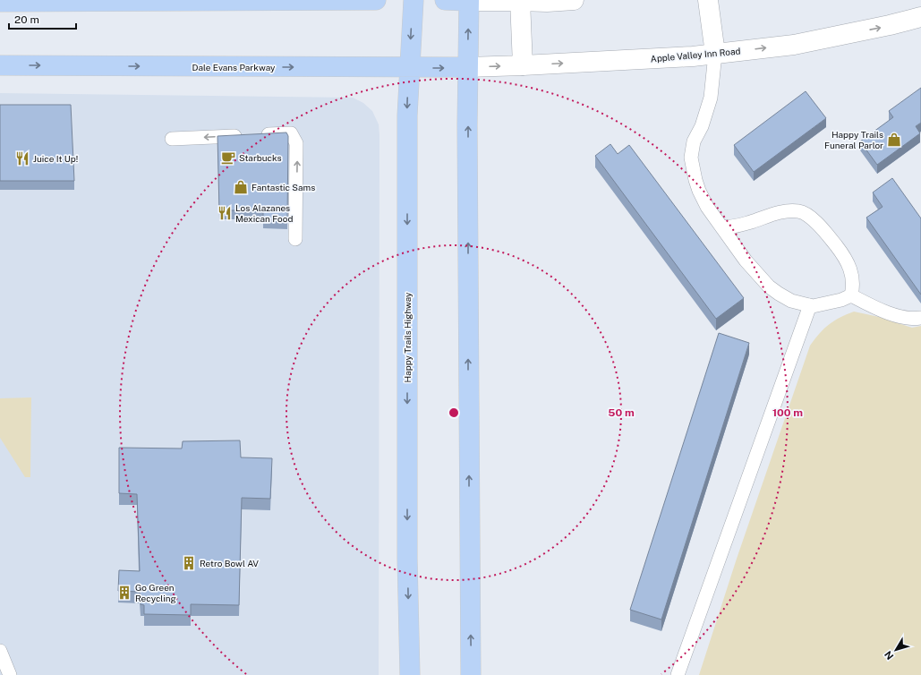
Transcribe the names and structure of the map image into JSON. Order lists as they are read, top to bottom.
{
  "streets": {
    "main road": ["Dale Evans Parkway", "Happy Trails Highway"],
    "street": ["Apple Valley Inn Road"]
  },
  "crossings": [
    ["Apple Valley Inn Road", "Dale Evans Parkway"],
    ["Dale Evans Parkway", "Happy Trails Highway"]
  ],
  "one_way": ["Apple Valley Inn Road"],
  "places": {
    "shop": ["Happy Trails Funeral Parlor", "Fantastic Sams"],
    "cafe": ["Starbucks"],
    "restaurant": ["Juice It Up!", "Los Alazanes Mexican Food"],
    "building": ["Retro Bowl AV", "Go Green Recycling"]
  },
  "scale_bar": "20 m",
  "north": "bottom left",
  "rings": ["50 m", "100 m"]
}
